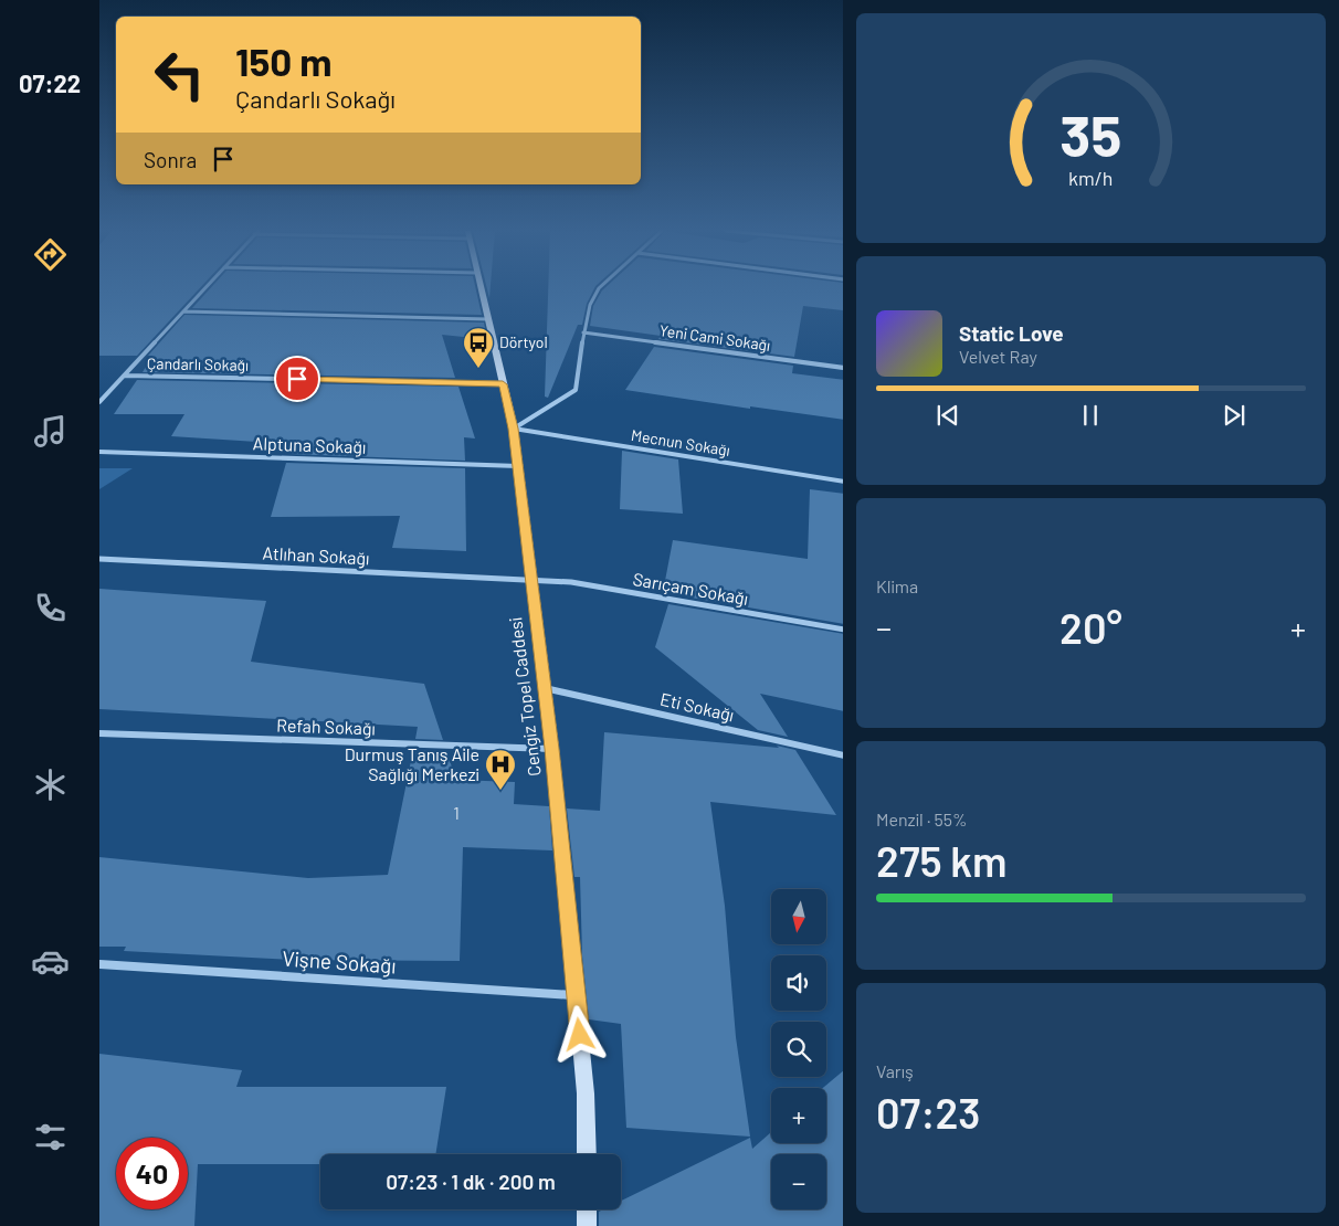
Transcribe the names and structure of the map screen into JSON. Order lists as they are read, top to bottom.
{
  "streets": {
    "street": [
      "Yeni Cami Sokağı",
      "Çandarlı Sokağı",
      "Mecnun Sokağı",
      "Alptuna Sokağı",
      "Atlıhan Sokağı",
      "Sarıçam Sokağı",
      "Cengiz Topel Caddesi",
      "Eti Sokağı",
      "Refah Sokağı",
      "Vişne Sokağı"
    ]
  },
  "crossings": [
    ["Çandarlı Sokağı", "Cengiz Topel Caddesi"],
    ["Mecnun Sokağı", "Cengiz Topel Caddesi"],
    ["Alptuna Sokağı", "Cengiz Topel Caddesi"],
    ["Atlıhan Sokağı", "Sarıçam Sokağı"],
    ["Atlıhan Sokağı", "Cengiz Topel Caddesi"],
    ["Sarıçam Sokağı", "Cengiz Topel Caddesi"],
    ["Cengiz Topel Caddesi", "Eti Sokağı"],
    ["Cengiz Topel Caddesi", "Refah Sokağı"],
    ["Cengiz Topel Caddesi", "Vişne Sokağı"]
  ],
  "places": {
    "bus stop": ["Dörtyol"],
    "hospital": ["Durmuş Tanış Aile Sağlığı Merkezi"]
  },
  "house_numbers": ["1"],
  "north": "bottom",
  "page": {
    "tabs": "07:22",
    "turn": ["150 m", "Çandarlı Sokağı"],
    "then": "Sonra",
    "song": ["Static Love", "Velvet Ray"],
    "tile": [
      "Klima",
      ["Menzil · 55%", "275 km"],
      ["Varış", "07:23"]
    ],
    "heat": ["−", "20°", "+"],
    "map_buttons": ["+", "−"],
    "limit": "40",
    "trip": "07:23 · 1 dk · 200 m",
    "gauge": ["35", "km/h"]
  }
}
